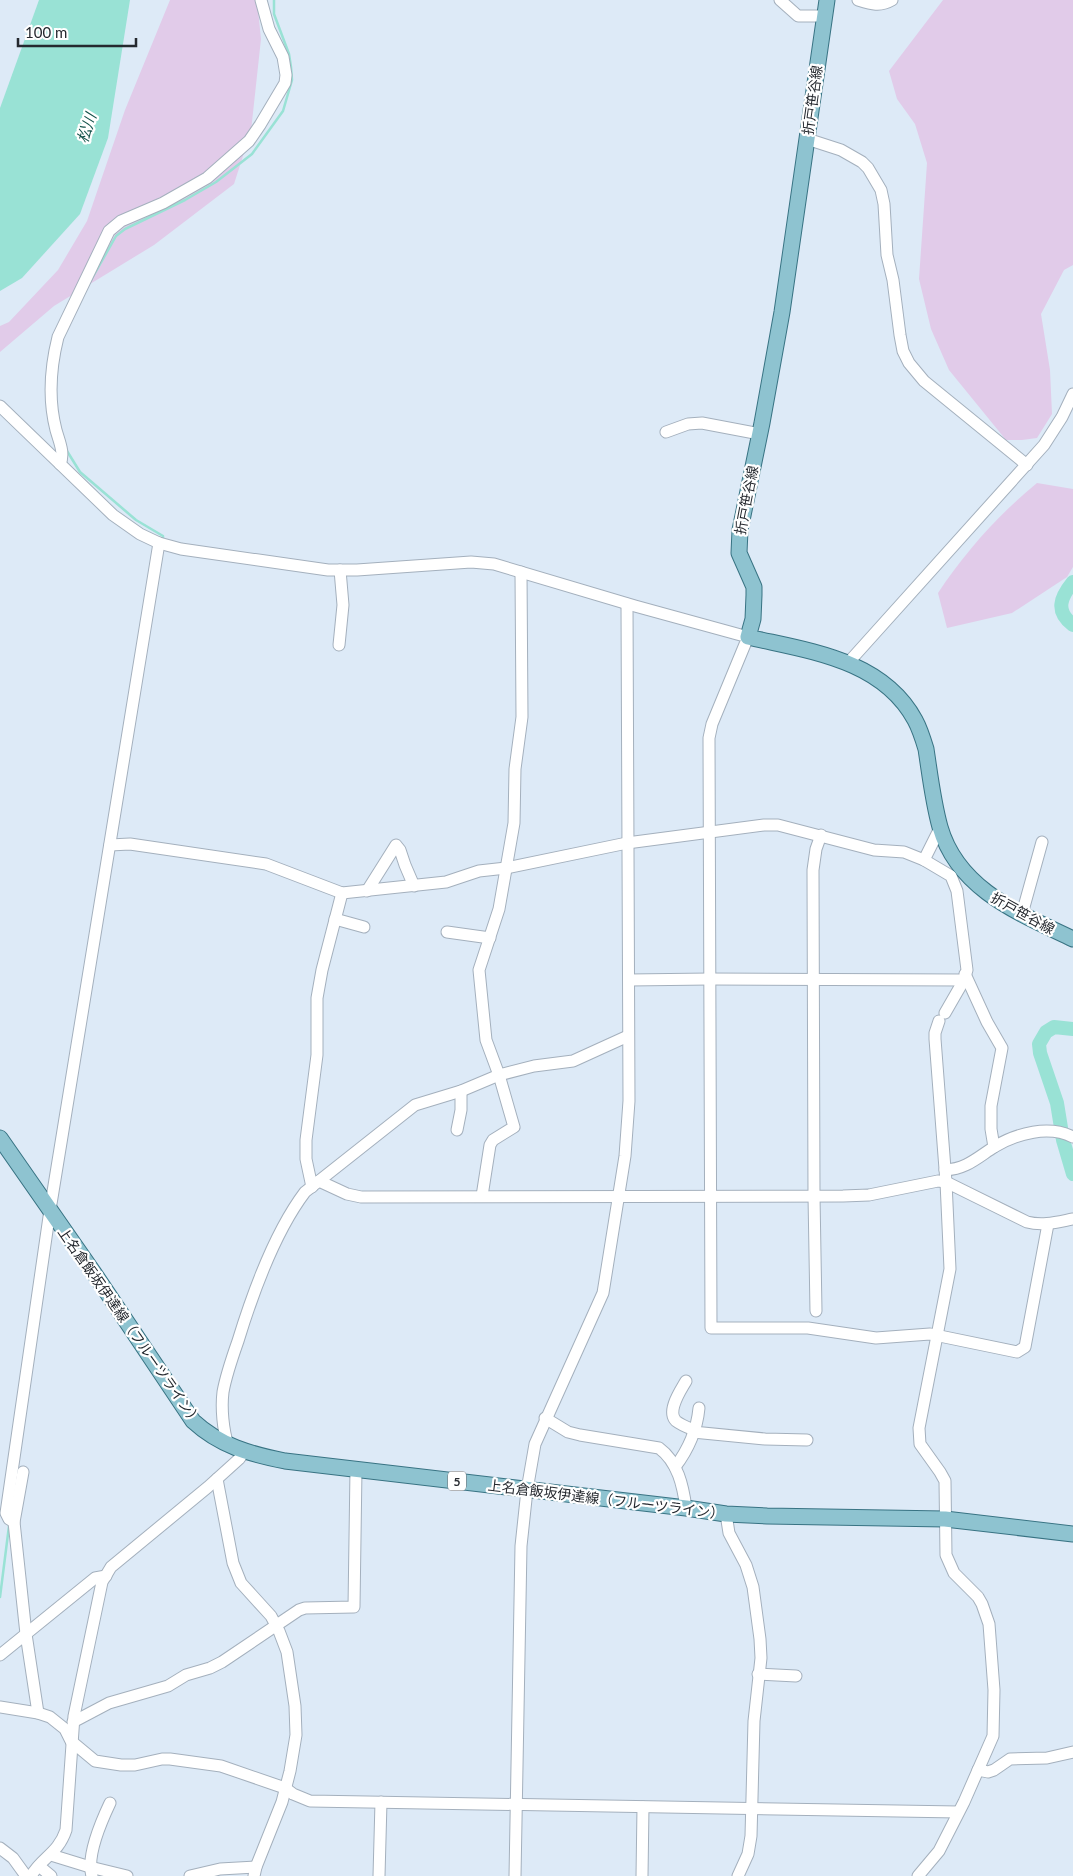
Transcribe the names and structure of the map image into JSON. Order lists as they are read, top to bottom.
{
  "streets": {
    "main road": ["折戸笹谷線", "上名倉飯坂伊達線（フルーツライン）", "5"]
  },
  "water": ["松川"],
  "scale_bar": "100 m"
}
